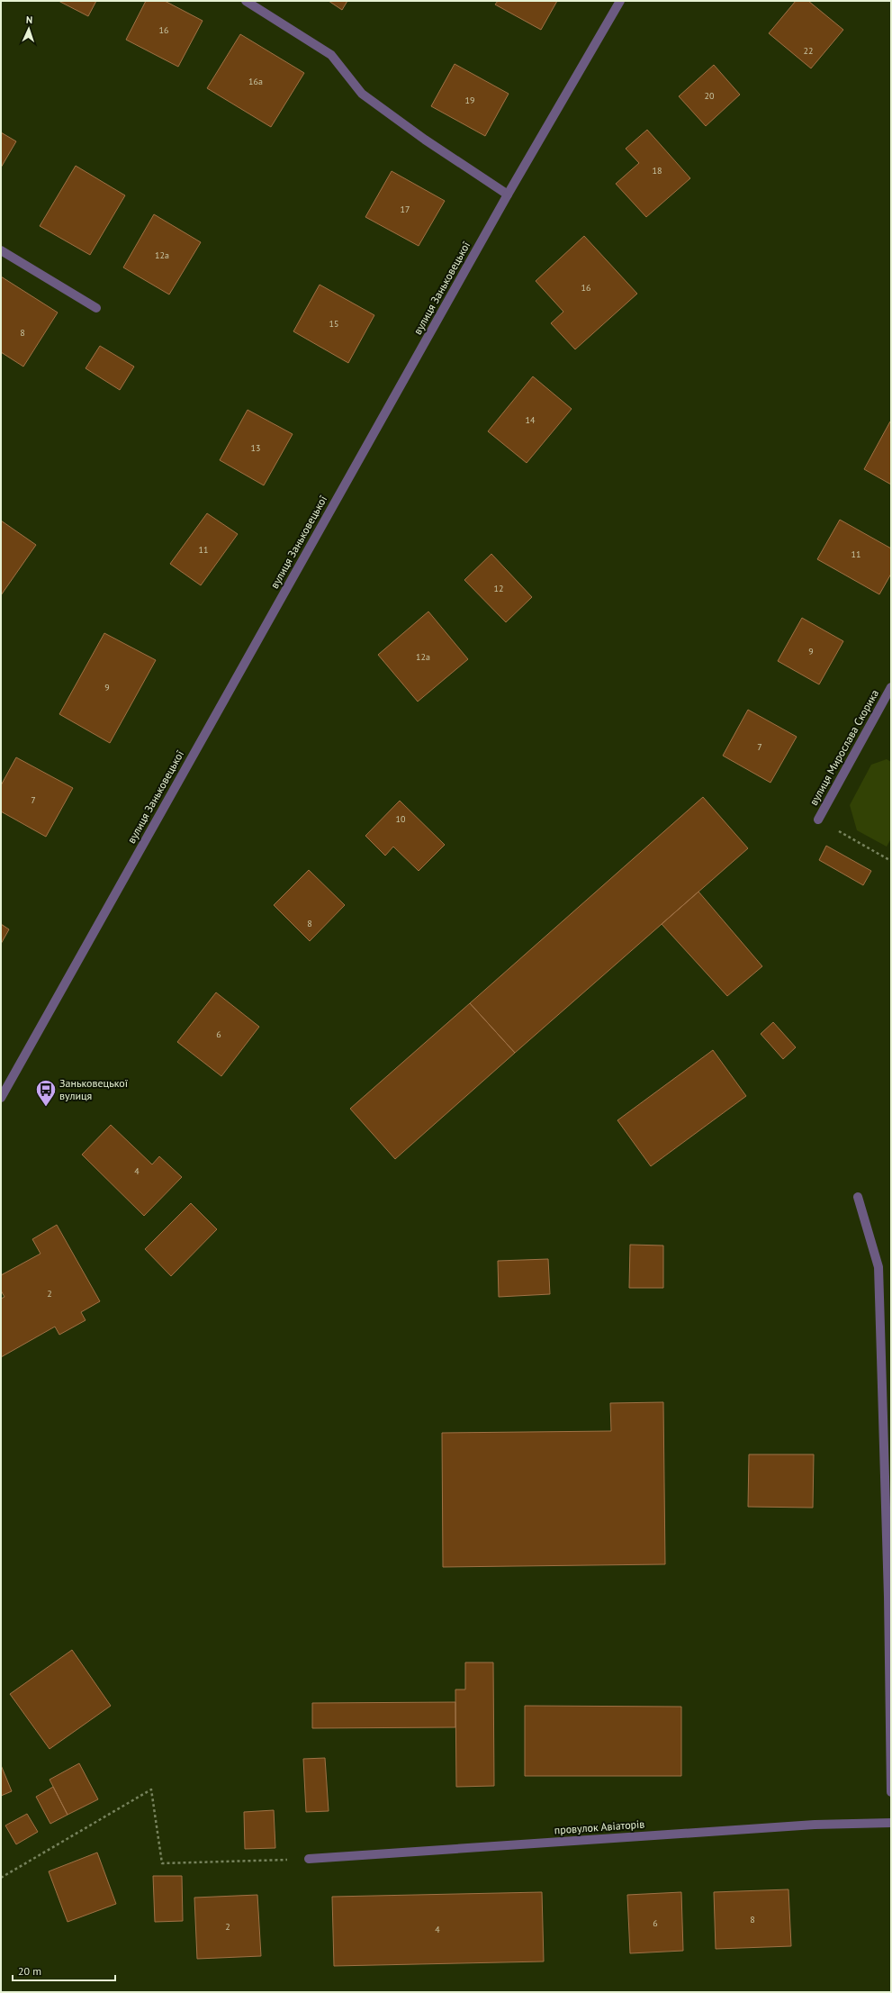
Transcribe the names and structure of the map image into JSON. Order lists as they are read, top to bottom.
{
  "streets": {
    "street": ["вулиця Заньковецької", "вулиця Мирослава Скорика", "провулок Авіаторів"]
  },
  "places": {
    "bus stop": ["Заньковецької вулиця"]
  },
  "house_numbers": [
    "16",
    "22",
    "16а",
    "20",
    "19",
    "18",
    "17",
    "12а",
    "16",
    "15",
    "8",
    "14",
    "13",
    "11",
    "11",
    "12",
    "9",
    "12а",
    "9",
    "7",
    "7",
    "10",
    "8",
    "6",
    "4",
    "2",
    "8",
    "6",
    "2",
    "4"
  ],
  "scale_bar": "20 m",
  "north": "top"
}
